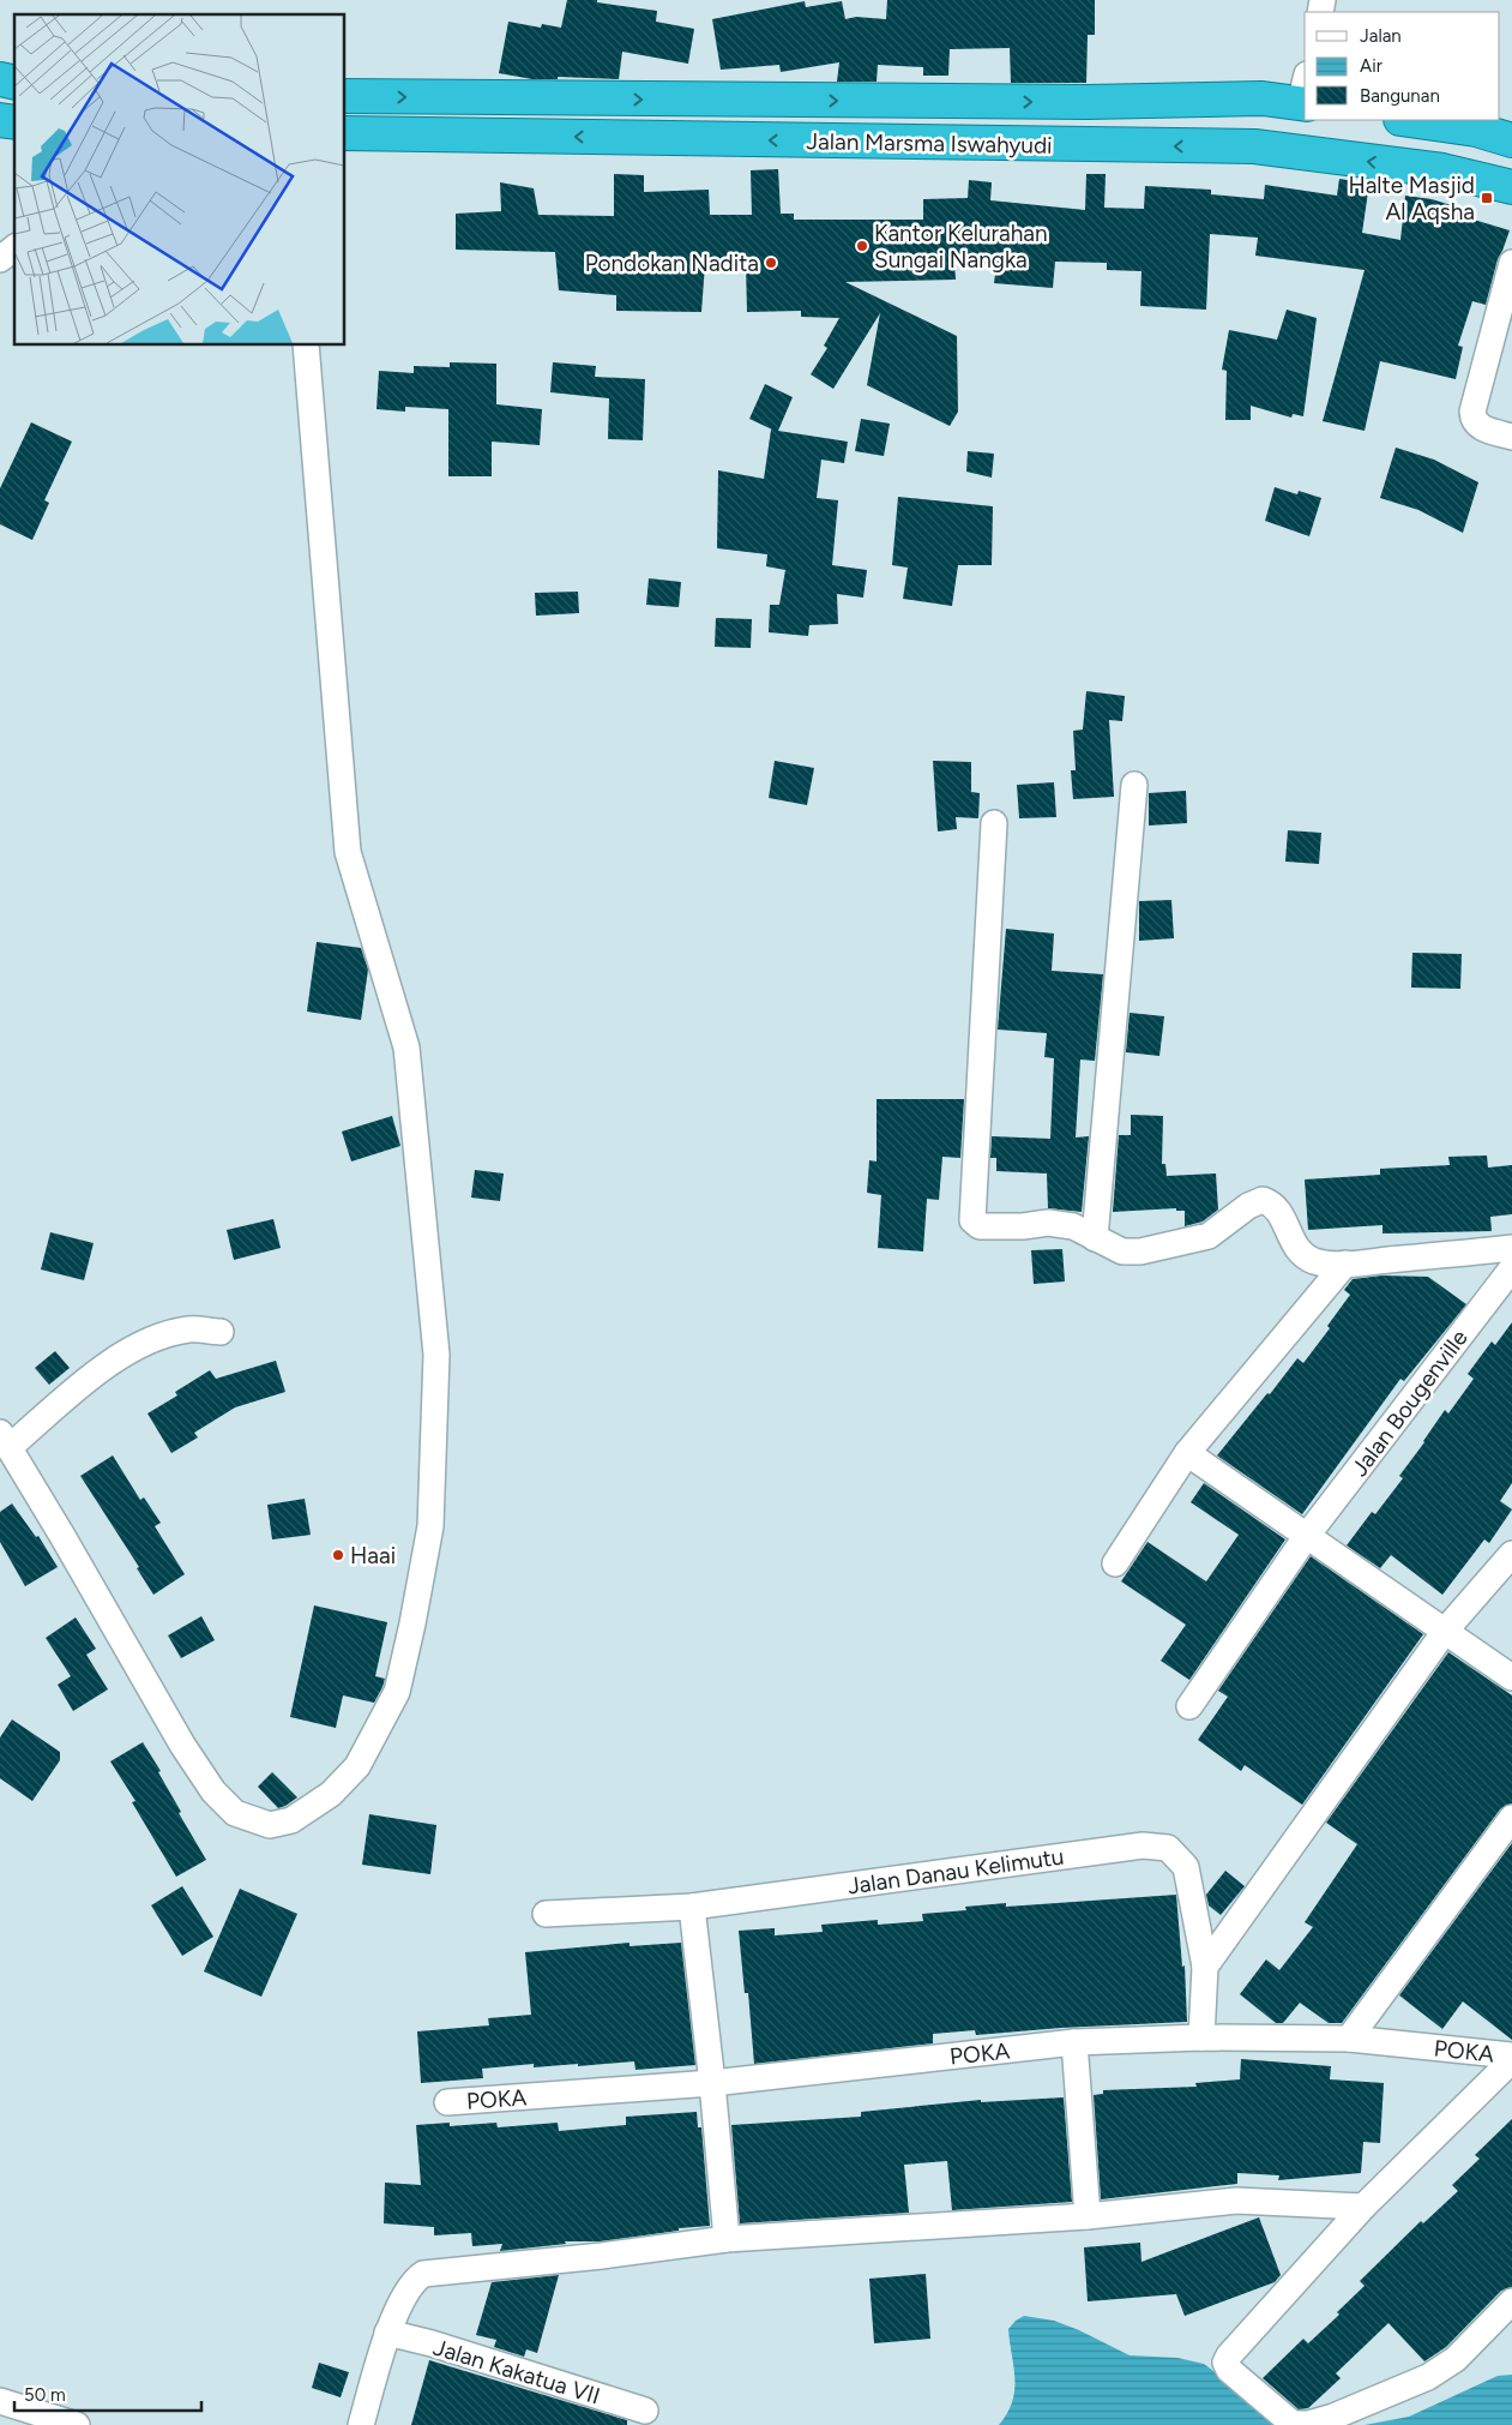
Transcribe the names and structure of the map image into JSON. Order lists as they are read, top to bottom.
{
  "streets": {
    "highway": ["Jalan Marsma Iswahyudi"],
    "street": [
      "Jalan Bougenville",
      "Jalan Danau Kelimutu",
      "POKA",
      "Jalan Kakatua VII"
    ]
  },
  "crossings": [
    ["Jalan Danau Kelimutu", "POKA"]
  ],
  "places": {
    "transit": ["Halte Masjid Al Aqsha"],
    "other": ["Kantor Kelurahan Sungai Nangka", "Pondokan Nadita", "Haai"]
  },
  "legend": ["Jalan", "Air", "Bangunan"],
  "scale_bar": "50 m"
}
